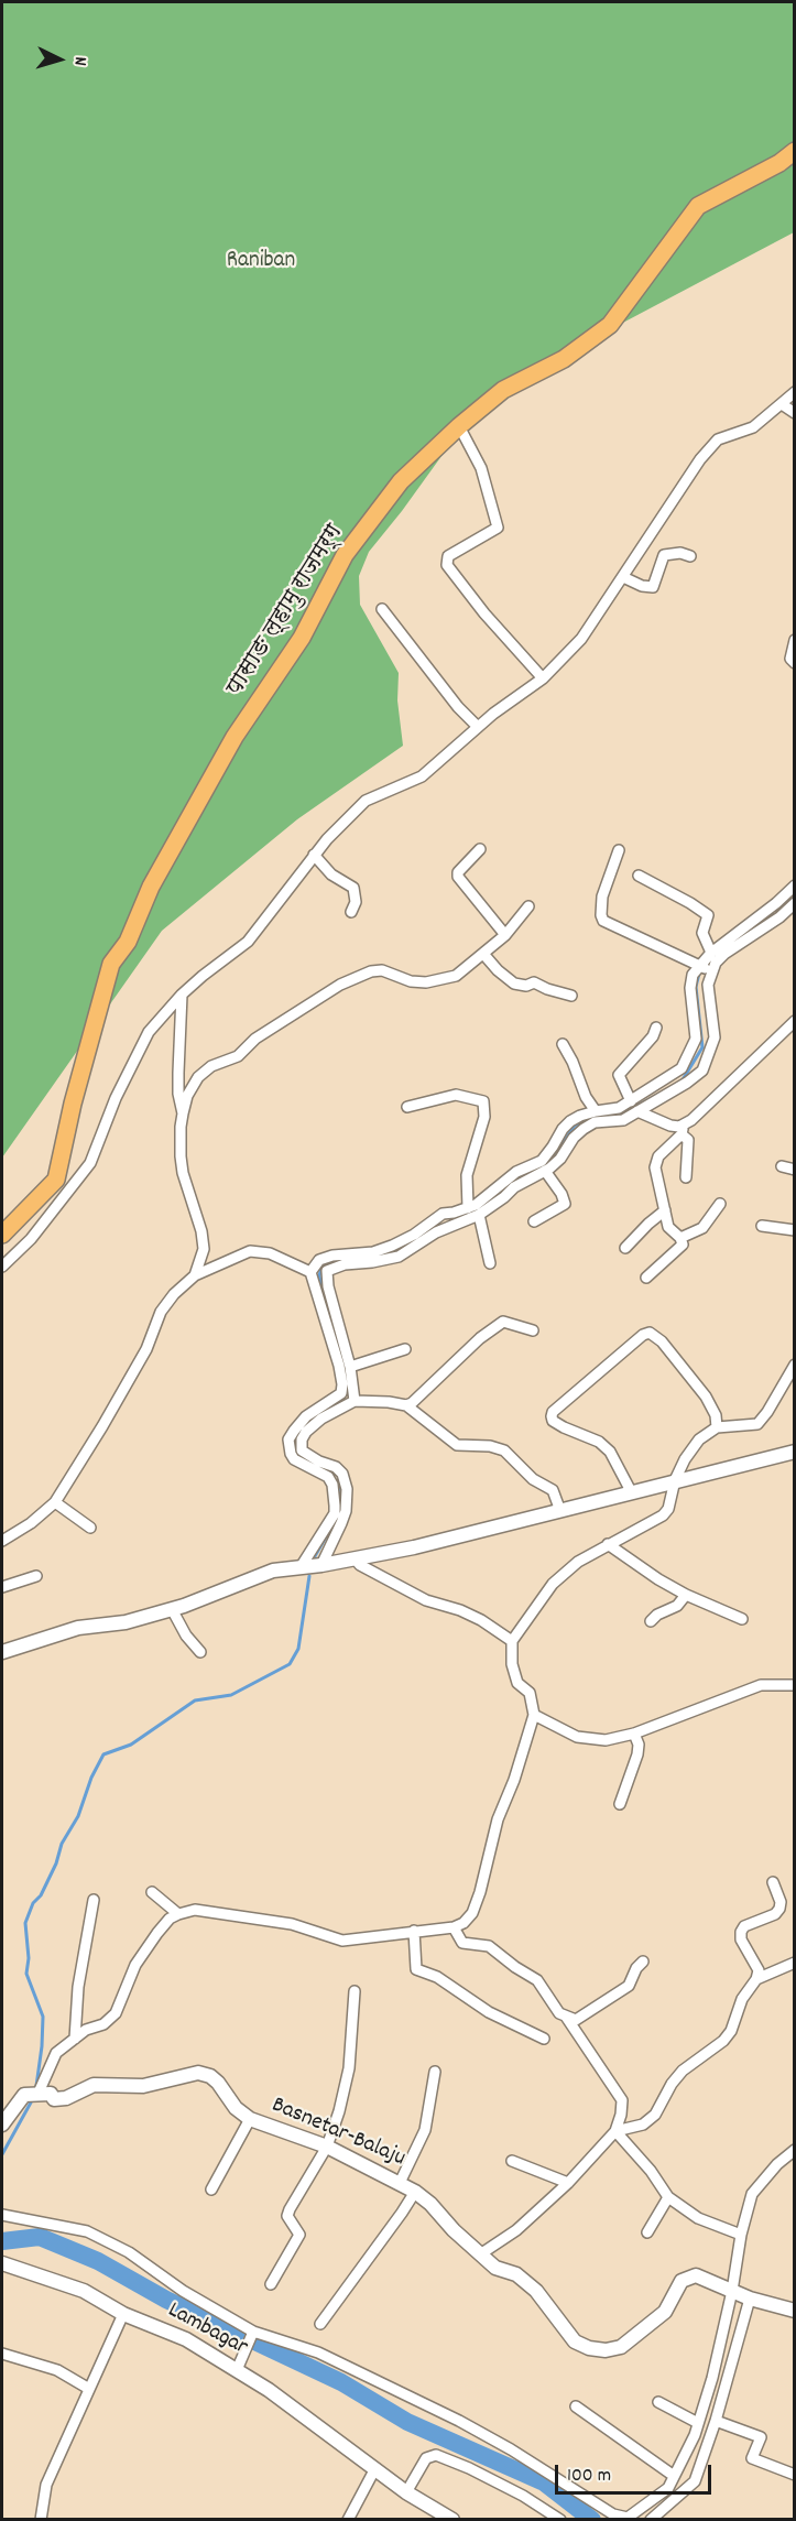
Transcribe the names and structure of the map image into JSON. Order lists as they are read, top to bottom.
{
  "streets": {
    "main road": ["पासाङ ल्हामु राजमर्ग"],
    "street": ["Basnetar-Balaju", "Lambagar"]
  },
  "parks": ["Raniban"],
  "scale_bar": "100 m",
  "north": "right"
}
